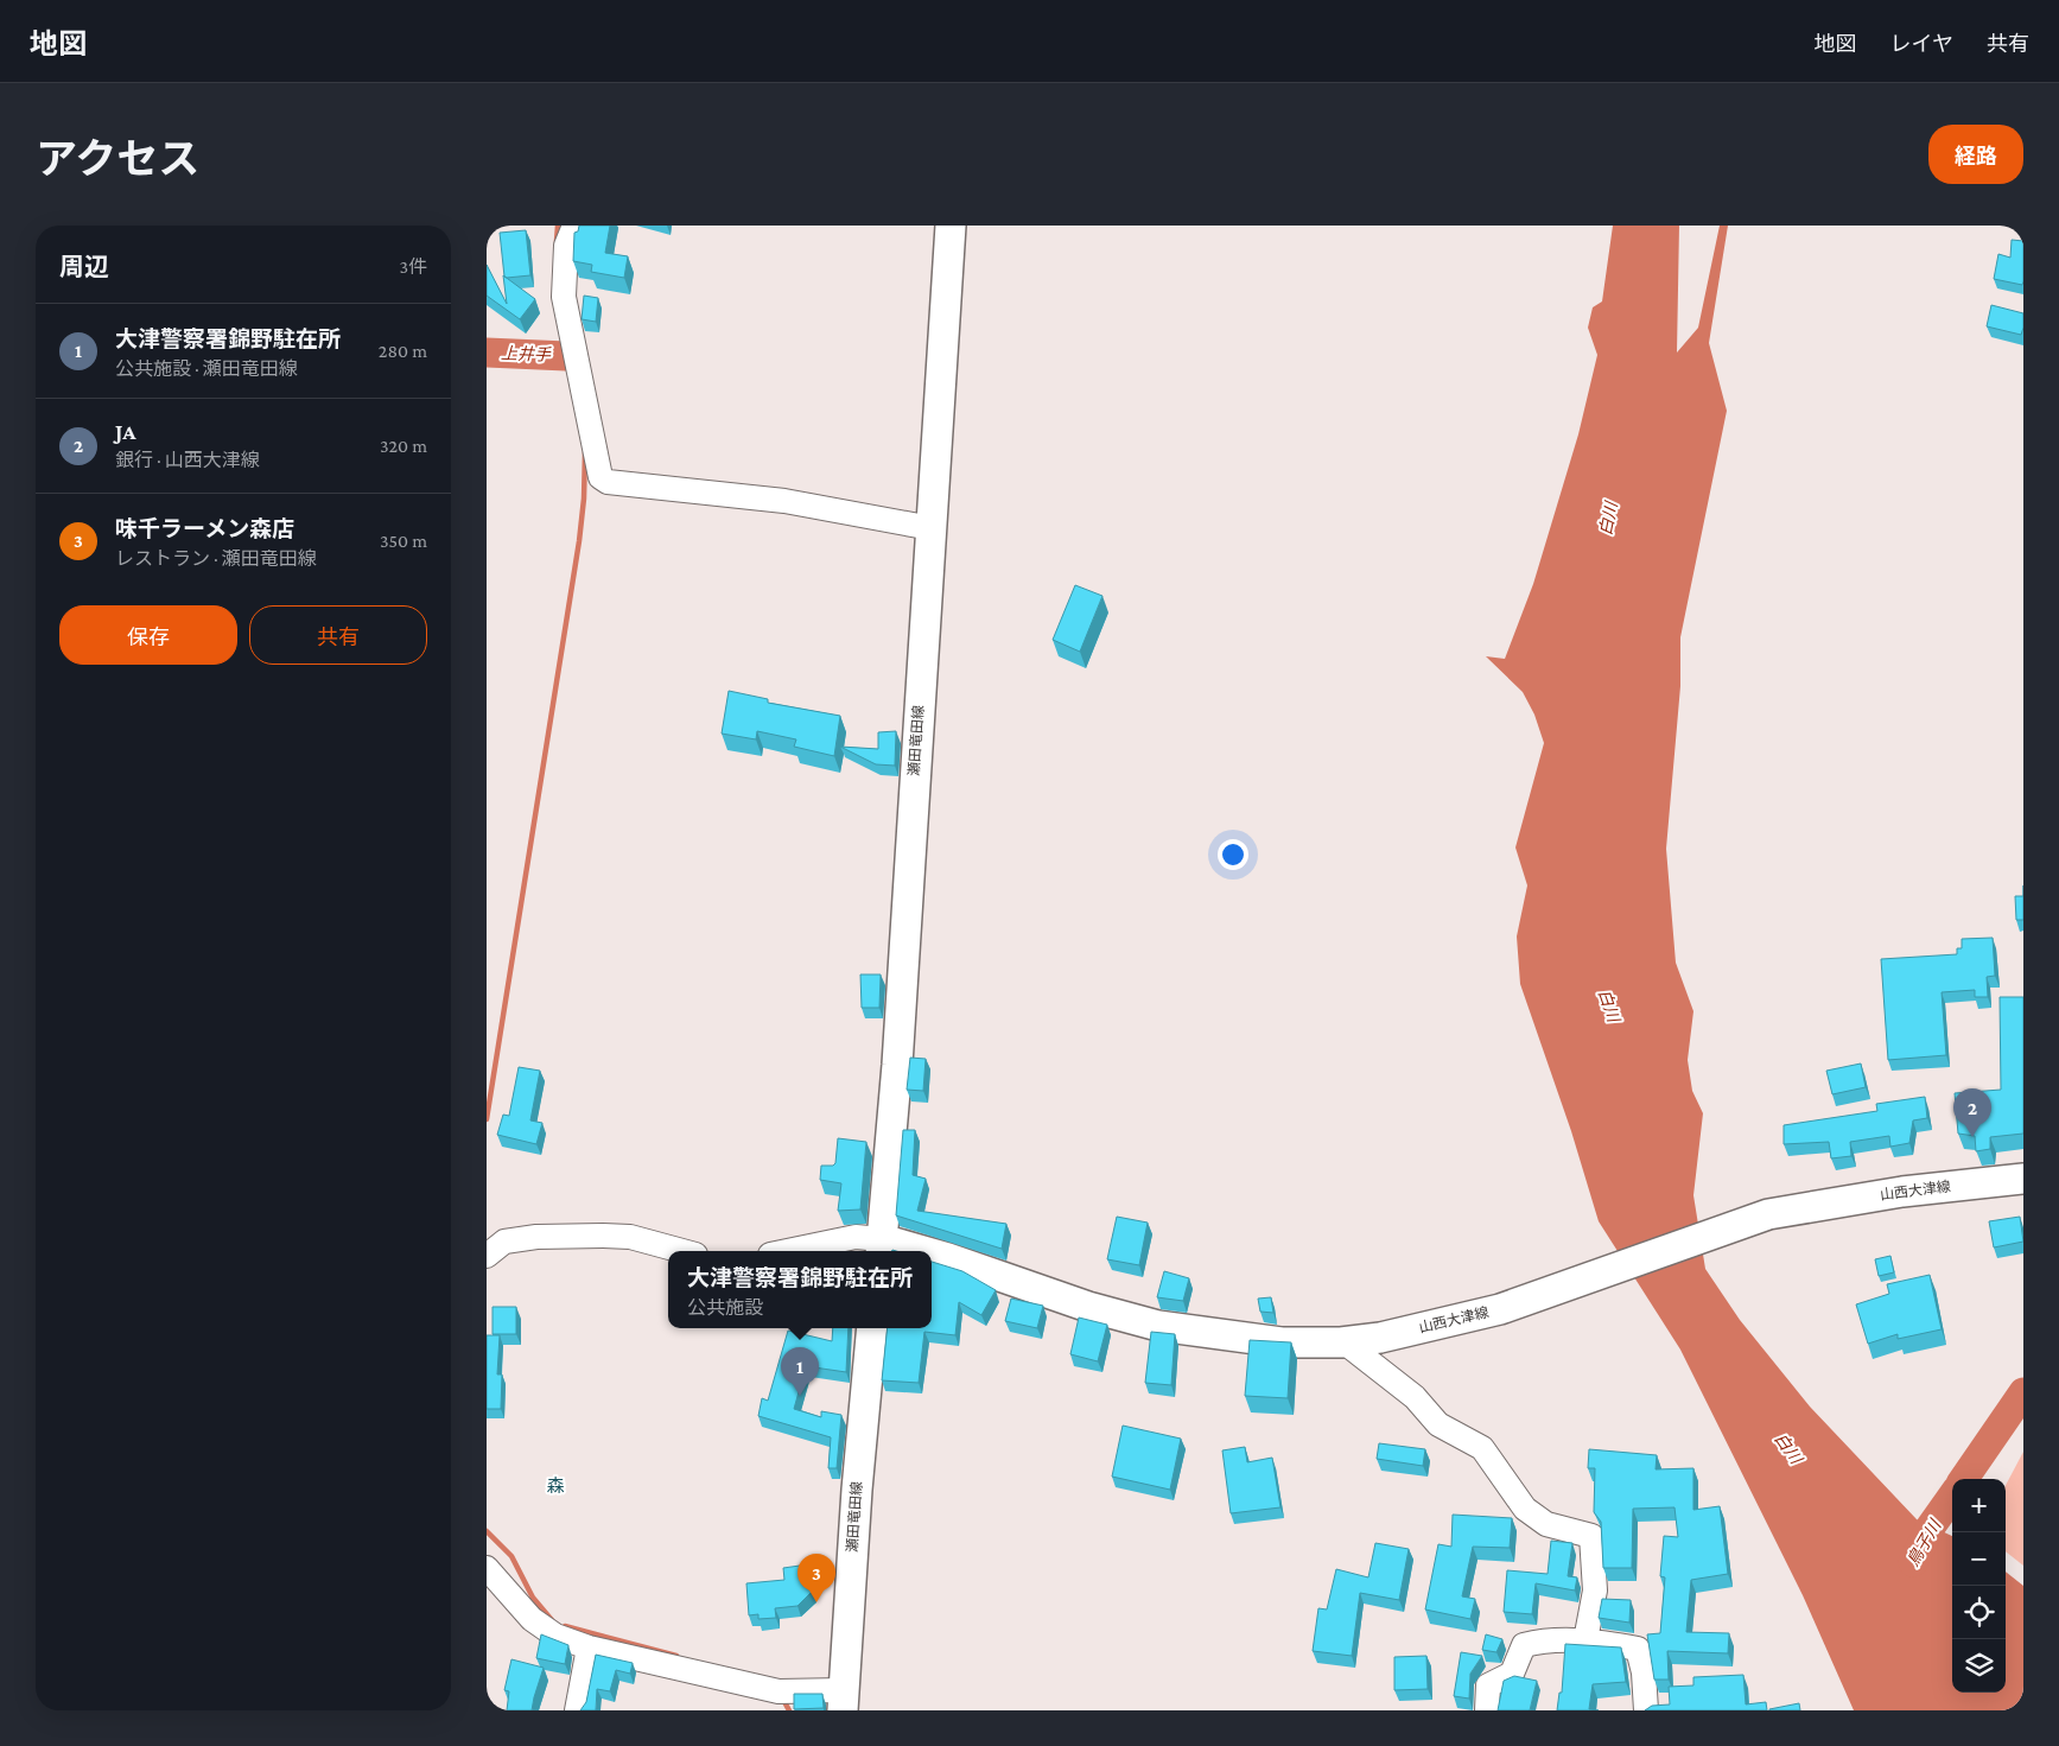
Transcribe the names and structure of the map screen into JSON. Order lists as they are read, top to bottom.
{
  "streets": {
    "main road": ["瀬田竜田線", "山西大津線"]
  },
  "crossings": [
    ["瀬田竜田線", "山西大津線"]
  ],
  "districts": ["森"],
  "water": ["上井手", "白川", "鳥子川"],
  "page": {
    "header": "地図",
    "nav": ["地図", "レイヤ", "共有"],
    "title": "アクセス",
    "buttons": [
      "経路",
      ["保存", "共有"]
    ],
    "heading": ["周辺", "3件"],
    "list": [
      {
        "mark": "1",
        "name": "大津警察署錦野駐在所",
        "note": "公共施設 · 瀬田竜田線",
        "value": "280 m"
      },
      {
        "mark": "2",
        "name": "JA",
        "note": "銀行 · 山西大津線",
        "value": "320 m"
      },
      {
        "mark": "3",
        "name": "味千ラーメン森店",
        "note": "レストラン · 瀬田竜田線",
        "value": "350 m"
      }
    ],
    "pins": ["2", "1", "3"],
    "popup": ["大津警察署錦野駐在所", "公共施設"],
    "map_buttons": ["+", "−"]
  }
}
